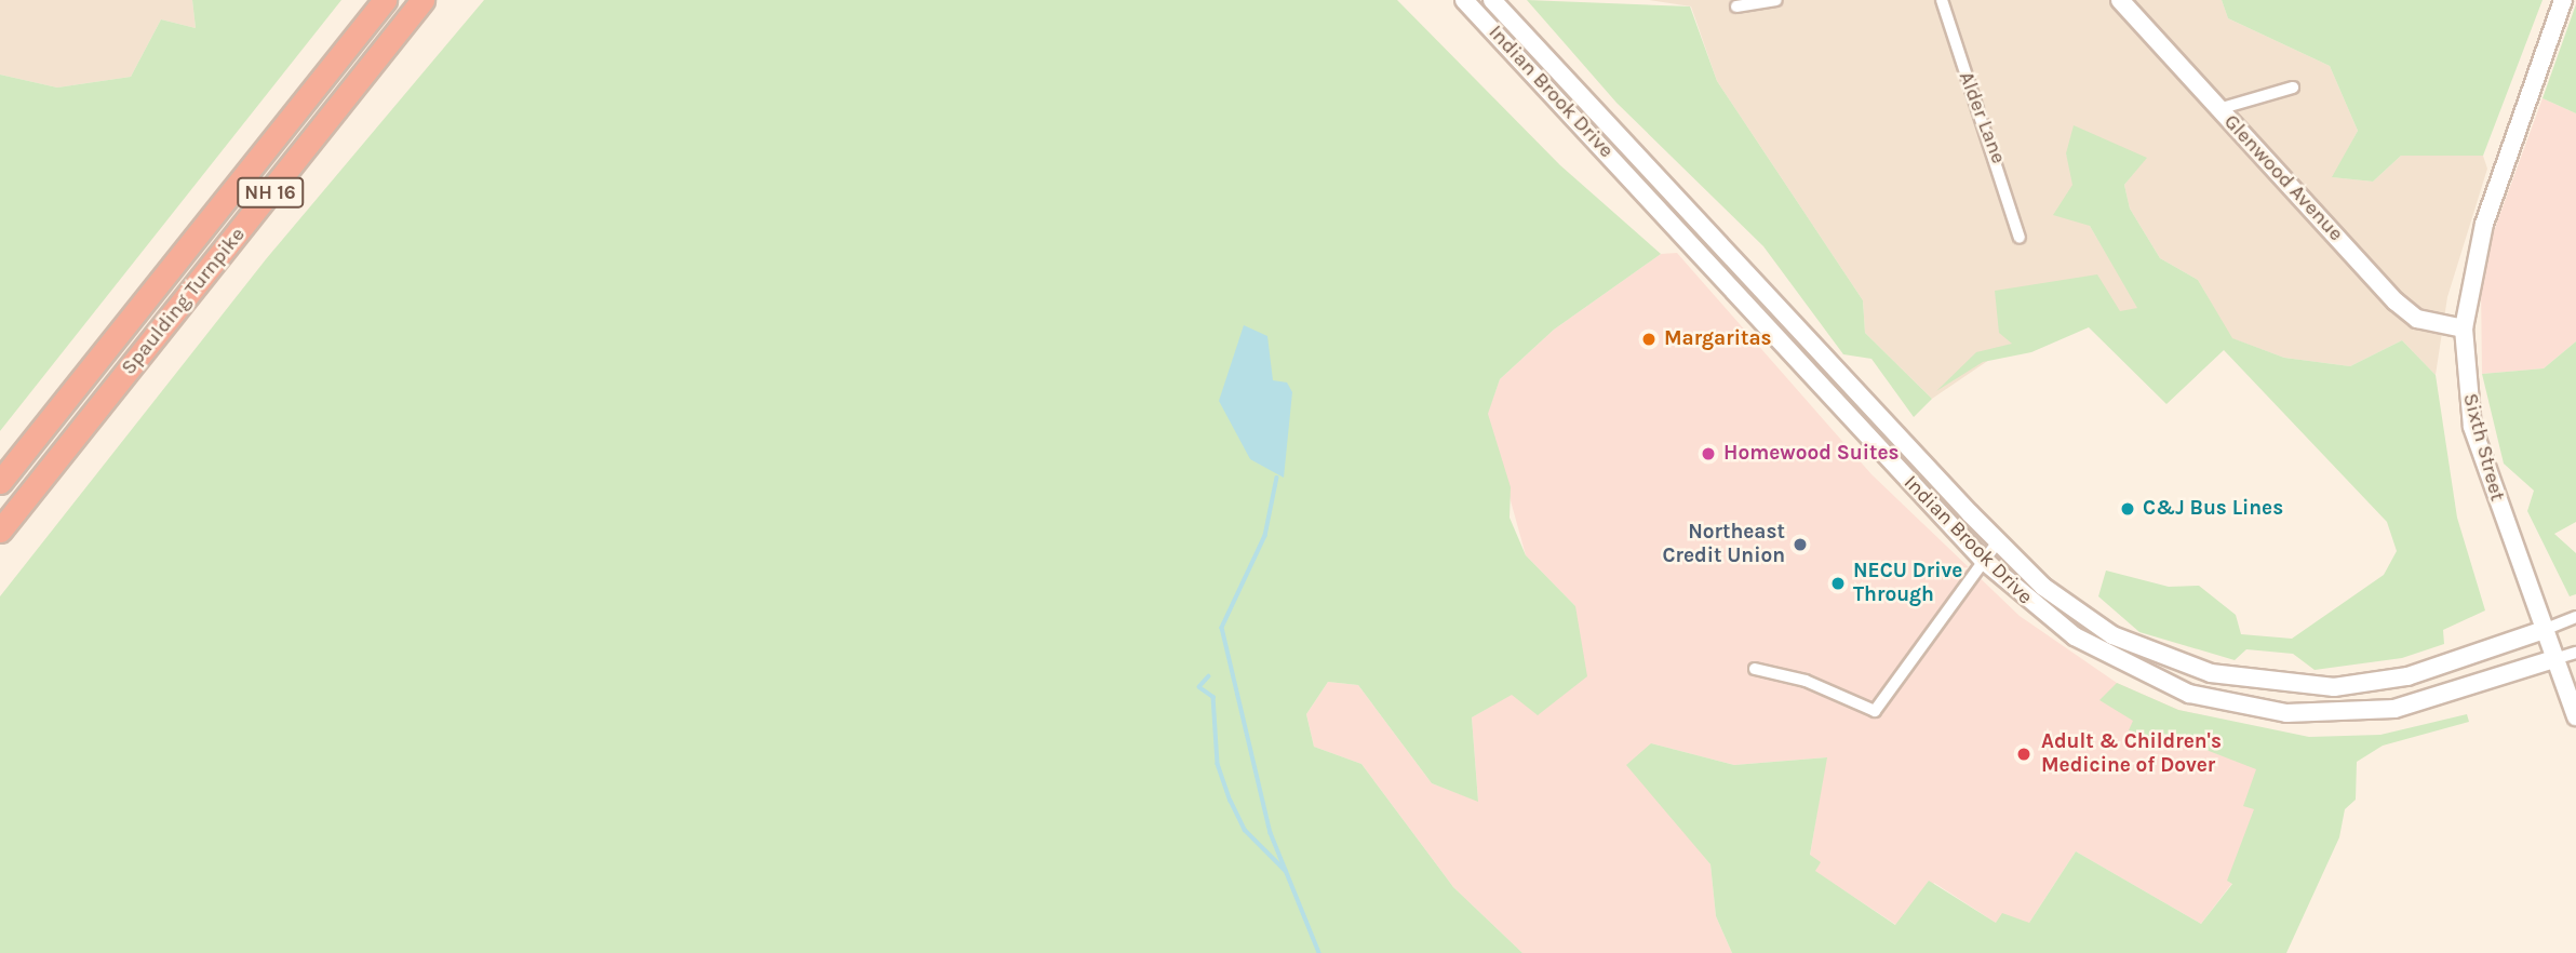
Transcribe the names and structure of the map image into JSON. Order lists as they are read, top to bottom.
{
  "streets": {
    "highway": ["NH 16", "Spaulding Turnpike"],
    "main road": ["Indian Brook Drive", "Glenwood Avenue", "Sixth Street"],
    "street": ["Alder Lane"]
  },
  "crossings": [
    ["Indian Brook Drive", "Sixth Street"],
    ["Glenwood Avenue", "Sixth Street"]
  ],
  "places": [
    "Margaritas",
    "Homewood Suites",
    "C&J Bus Lines",
    "Northeast Credit Union",
    "NECU Drive Through",
    "Adult & Children's Medicine of Dover"
  ]
}
